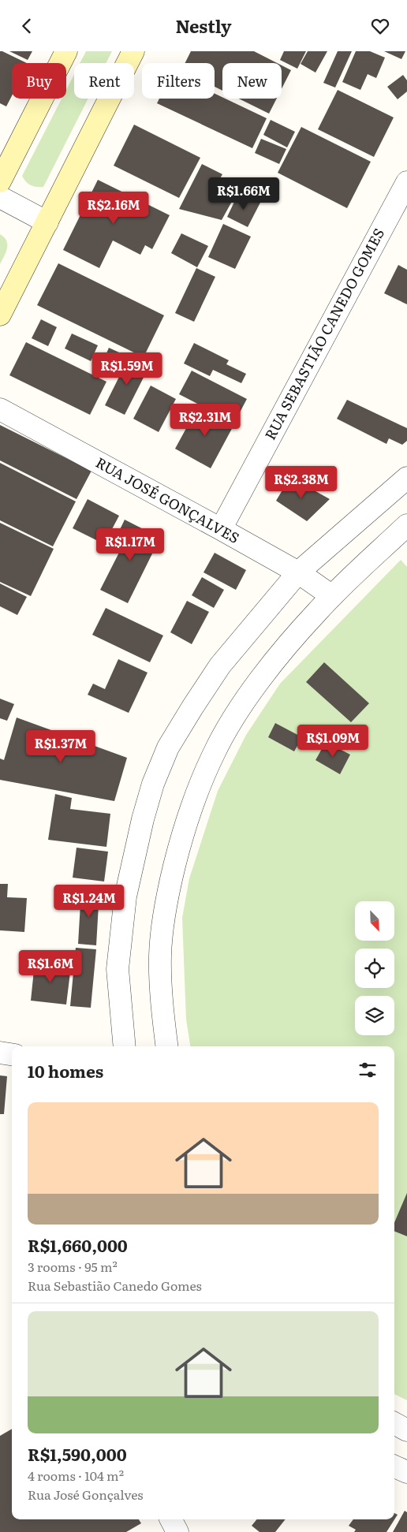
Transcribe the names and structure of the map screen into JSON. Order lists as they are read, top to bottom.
{
  "streets": {
    "street": ["RUA SEBASTIÃO CANEDO GOMES", "RUA JOSÉ GONÇALVES"]
  },
  "crossings": [
    ["RUA SEBASTIÃO CANEDO GOMES", "RUA JOSÉ GONÇALVES"]
  ],
  "north": "bottom right",
  "page": {
    "header": "Nestly",
    "chip": [
      "Buy",
      "Rent",
      "Filters",
      "New"
    ],
    "price": [
      "R$1.66M",
      "R$2.16M",
      "R$1.59M",
      "R$2.31M",
      "R$2.38M",
      "R$1.17M",
      "R$1.09M",
      "R$1.37M",
      "R$1.24M",
      "R$1.6M"
    ],
    "heading": "10 homes",
    "list": [
      {
        "name": "R$1,660,000",
        "note": "3 rooms · 95 m² · Rua Sebastião Canedo Gomes"
      },
      {
        "name": "R$1,590,000",
        "note": "4 rooms · 104 m² · Rua José Gonçalves"
      }
    ]
  }
}
